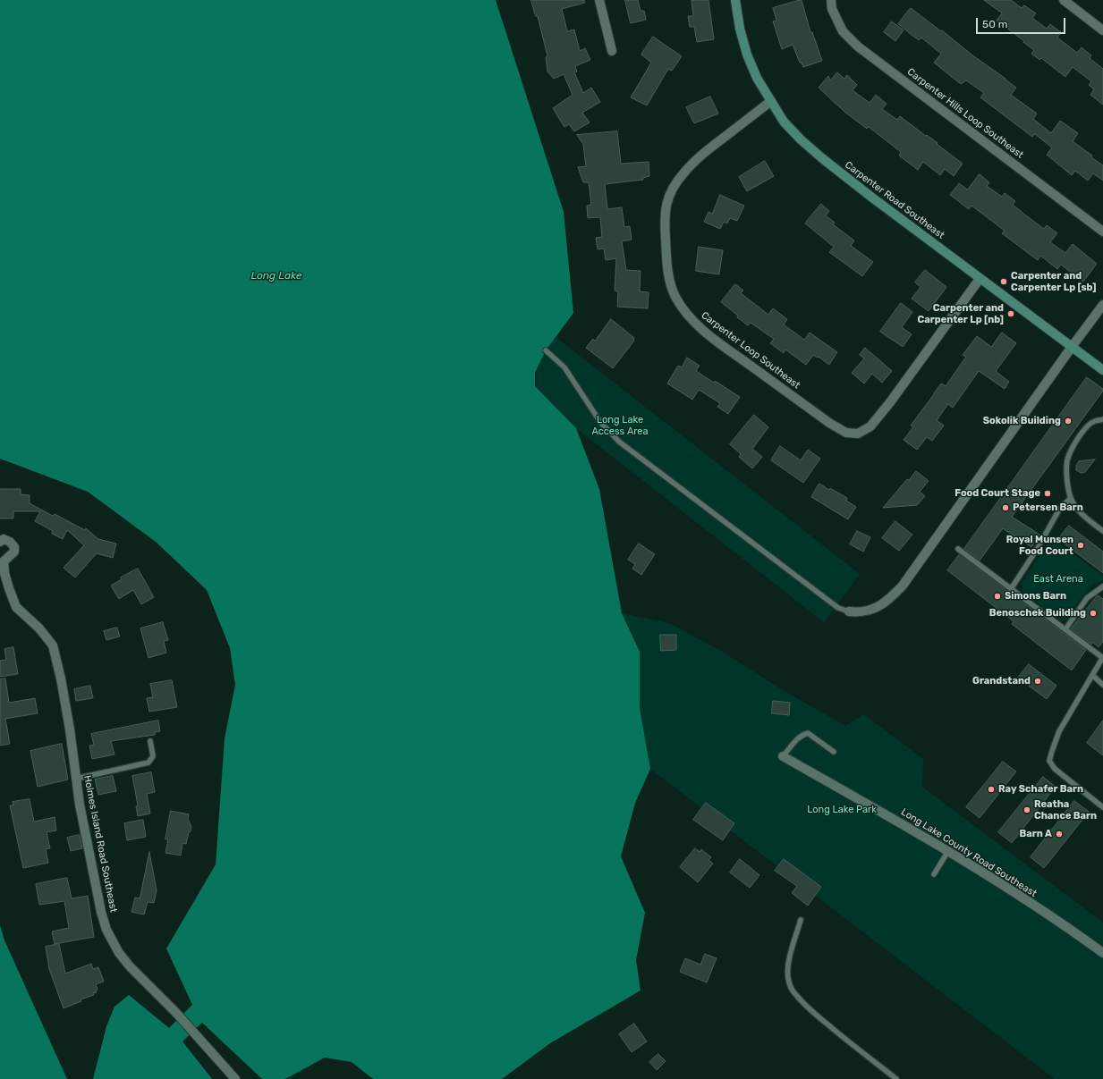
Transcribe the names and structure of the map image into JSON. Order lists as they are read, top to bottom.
{
  "streets": {
    "street": [
      "Carpenter Hills Loop Southeast",
      "Carpenter Road Southeast",
      "Carpenter Loop Southeast",
      "Holmes Island Road Southeast",
      "Long Lake County Road Southeast"
    ]
  },
  "crossings": [
    ["Carpenter Road Southeast", "Carpenter Loop Southeast"]
  ],
  "water": ["Long Lake"],
  "parks": ["Long Lake Access Area", "East Arena", "Long Lake Park"],
  "places": [
    "Carpenter and Carpenter Lp [sb]",
    "Carpenter and Carpenter Lp [nb]",
    "Sokolik Building",
    "Food Court Stage",
    "Petersen Barn",
    "Royal Munsen Food Court",
    "Simons Barn",
    "Benoschek Building",
    "Grandstand",
    "Ray Schafer Barn",
    "Reatha Chance Barn",
    "Barn A"
  ],
  "scale_bar": "50 m"
}
